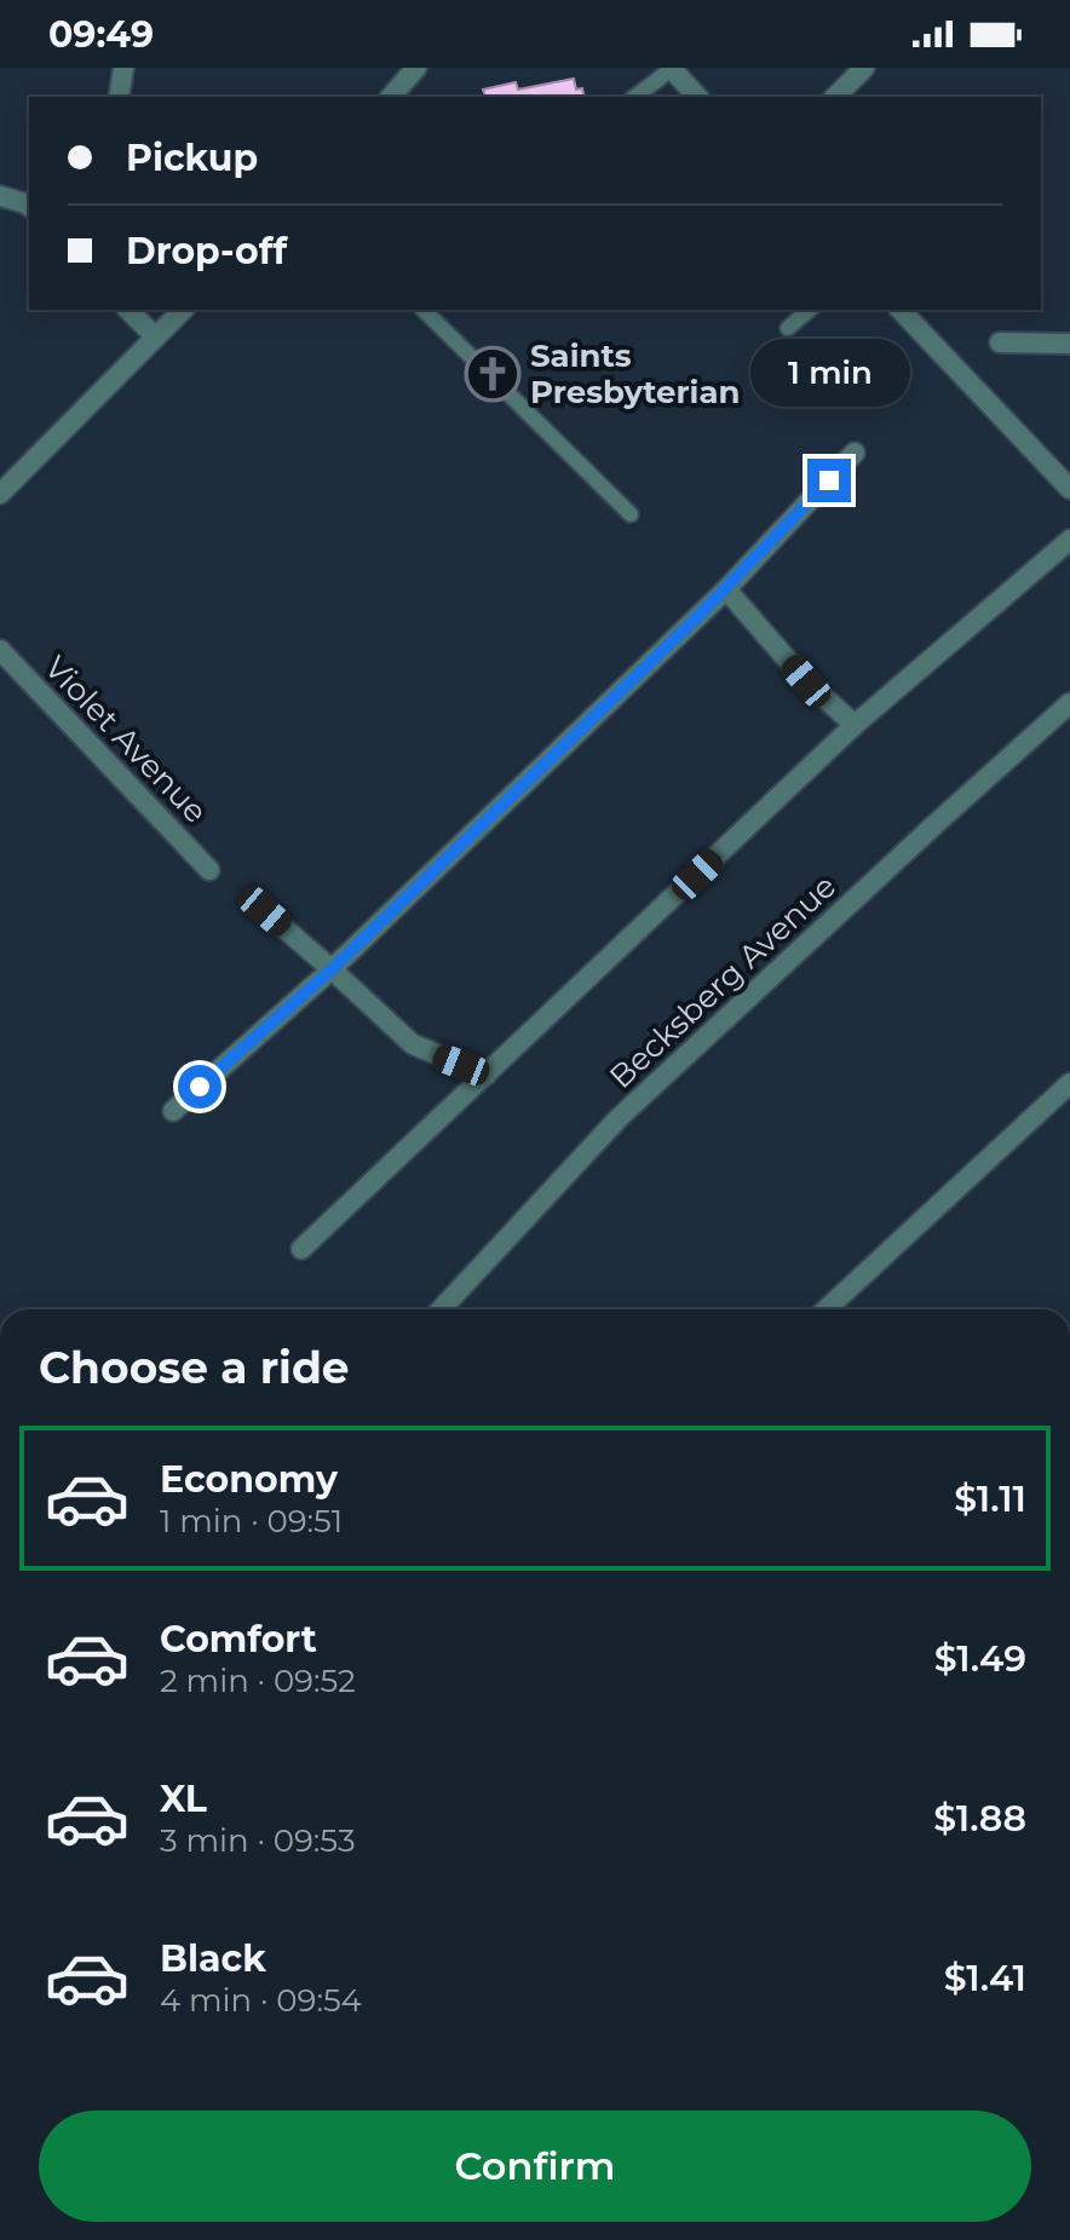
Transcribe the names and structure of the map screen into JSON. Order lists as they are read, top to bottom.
{
  "streets": {
    "street": ["Violet Avenue", "Becksberg Avenue"]
  },
  "places": {
    "church": ["Saints Presbyterian"]
  },
  "page": {
    "status": "09:49",
    "banner": ["Pickup", "Drop-off"],
    "bubble": "1 min",
    "heading": "Choose a ride",
    "list": [
      {
        "name": "Economy",
        "note": "1 min · 09:51",
        "value": "$1.11"
      },
      {
        "name": "Comfort",
        "note": "2 min · 09:52",
        "value": "$1.49"
      },
      {
        "name": "XL",
        "note": "3 min · 09:53",
        "value": "$1.88"
      },
      {
        "name": "Black",
        "note": "4 min · 09:54",
        "value": "$1.41"
      }
    ],
    "buttons": "Confirm"
  }
}
